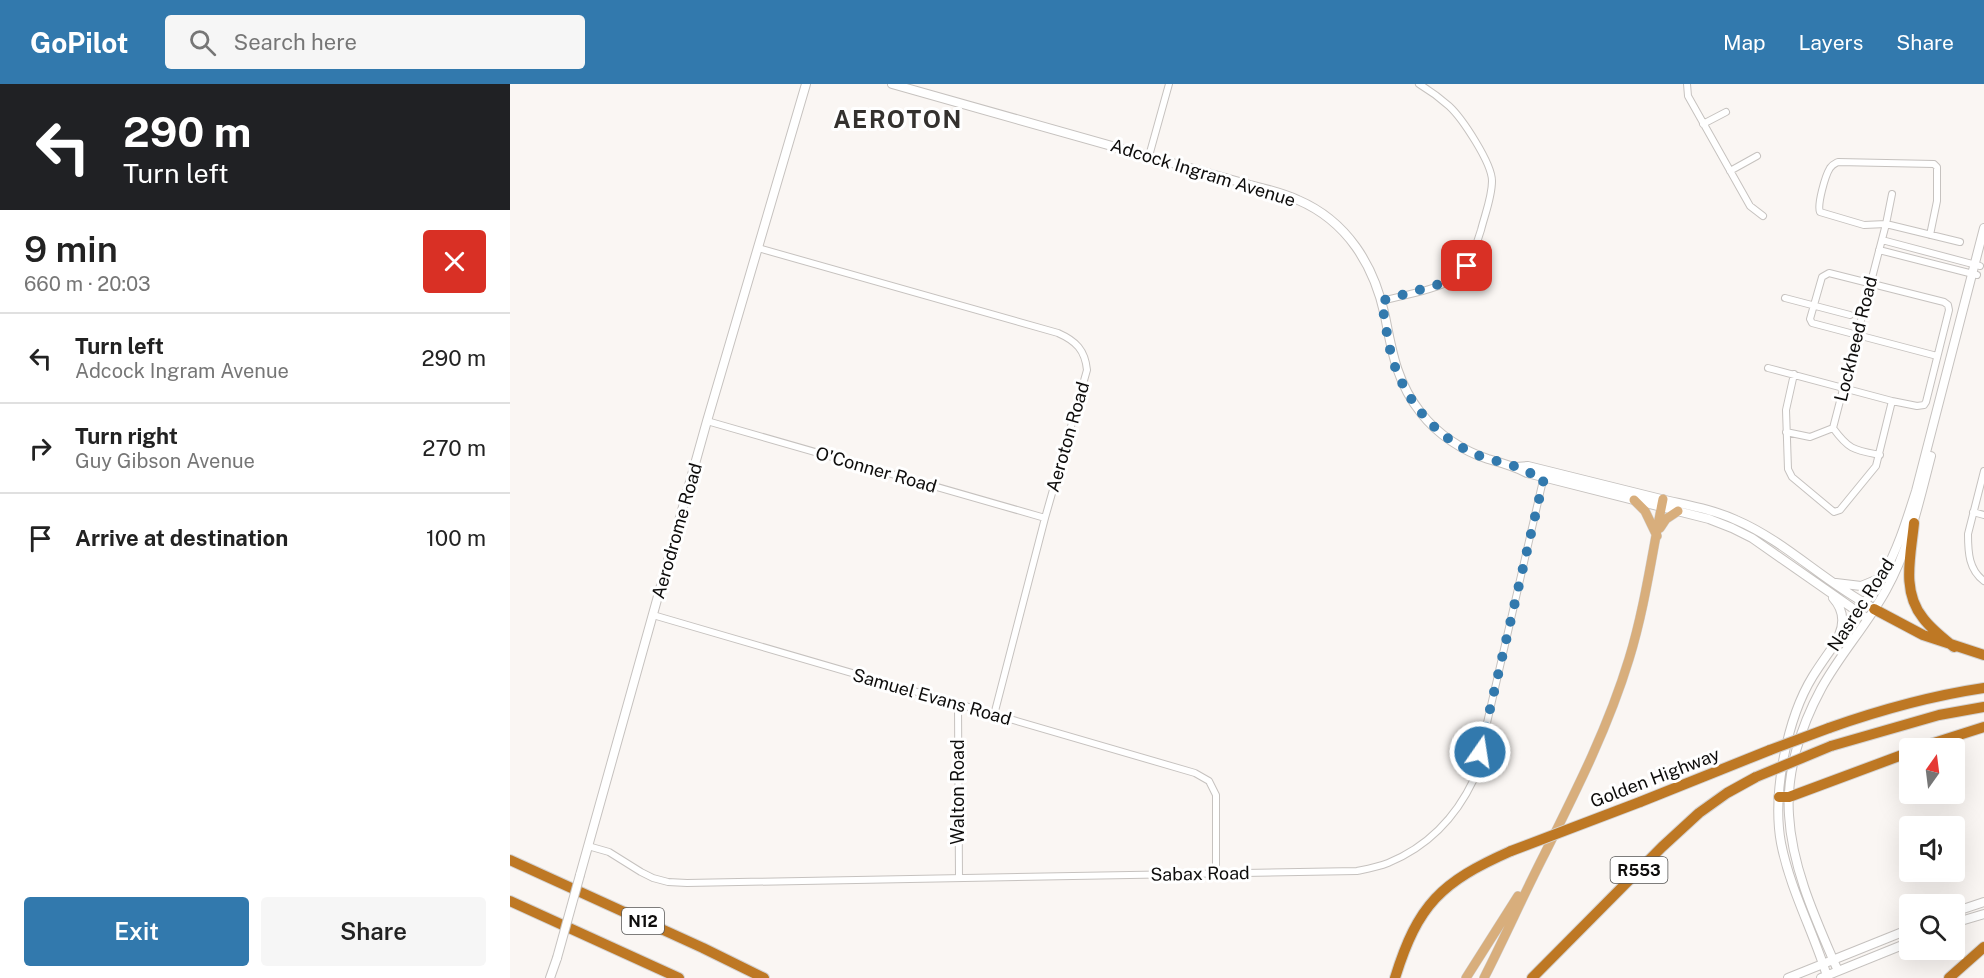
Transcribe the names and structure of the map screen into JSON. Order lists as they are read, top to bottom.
{
  "streets": {
    "highway": ["Golden Highway", "R553", "N12"],
    "street": [
      "Adcock Ingram Avenue",
      "Lockheed Road",
      "Aeroton Road",
      "O'Conner Road",
      "Aerodrome Road",
      "Nasrec Road",
      "Samuel Evans Road",
      "Walton Road",
      "Sabax Road"
    ]
  },
  "crossings": [
    ["Adcock Ingram Avenue", "Nasrec Road"],
    ["Adcock Ingram Avenue", "Sabax Road"],
    ["Aeroton Road", "O'Conner Road"],
    ["Aeroton Road", "Aerodrome Road"],
    ["Aeroton Road", "Samuel Evans Road"],
    ["O'Conner Road", "Aerodrome Road"],
    ["Aerodrome Road", "Samuel Evans Road"],
    ["Aerodrome Road", "Sabax Road"],
    ["Samuel Evans Road", "Walton Road"],
    ["Samuel Evans Road", "Sabax Road"],
    ["Walton Road", "Sabax Road"]
  ],
  "districts": ["AEROTON"],
  "north": "top",
  "page": {
    "header": "GoPilot",
    "search": "Search here",
    "nav": ["Map", "Layers", "Share"],
    "turn": ["290 m", "Turn left"],
    "heading": ["9 min", "660 m · 20:03"],
    "list": [
      {
        "name": "Turn left",
        "note": "Adcock Ingram Avenue",
        "value": "290 m"
      },
      {
        "name": "Turn right",
        "note": "Guy Gibson Avenue",
        "value": "270 m"
      },
      {
        "name": "Arrive at destination",
        "value": "100 m"
      }
    ],
    "buttons": ["Exit", "Share"]
  }
}
